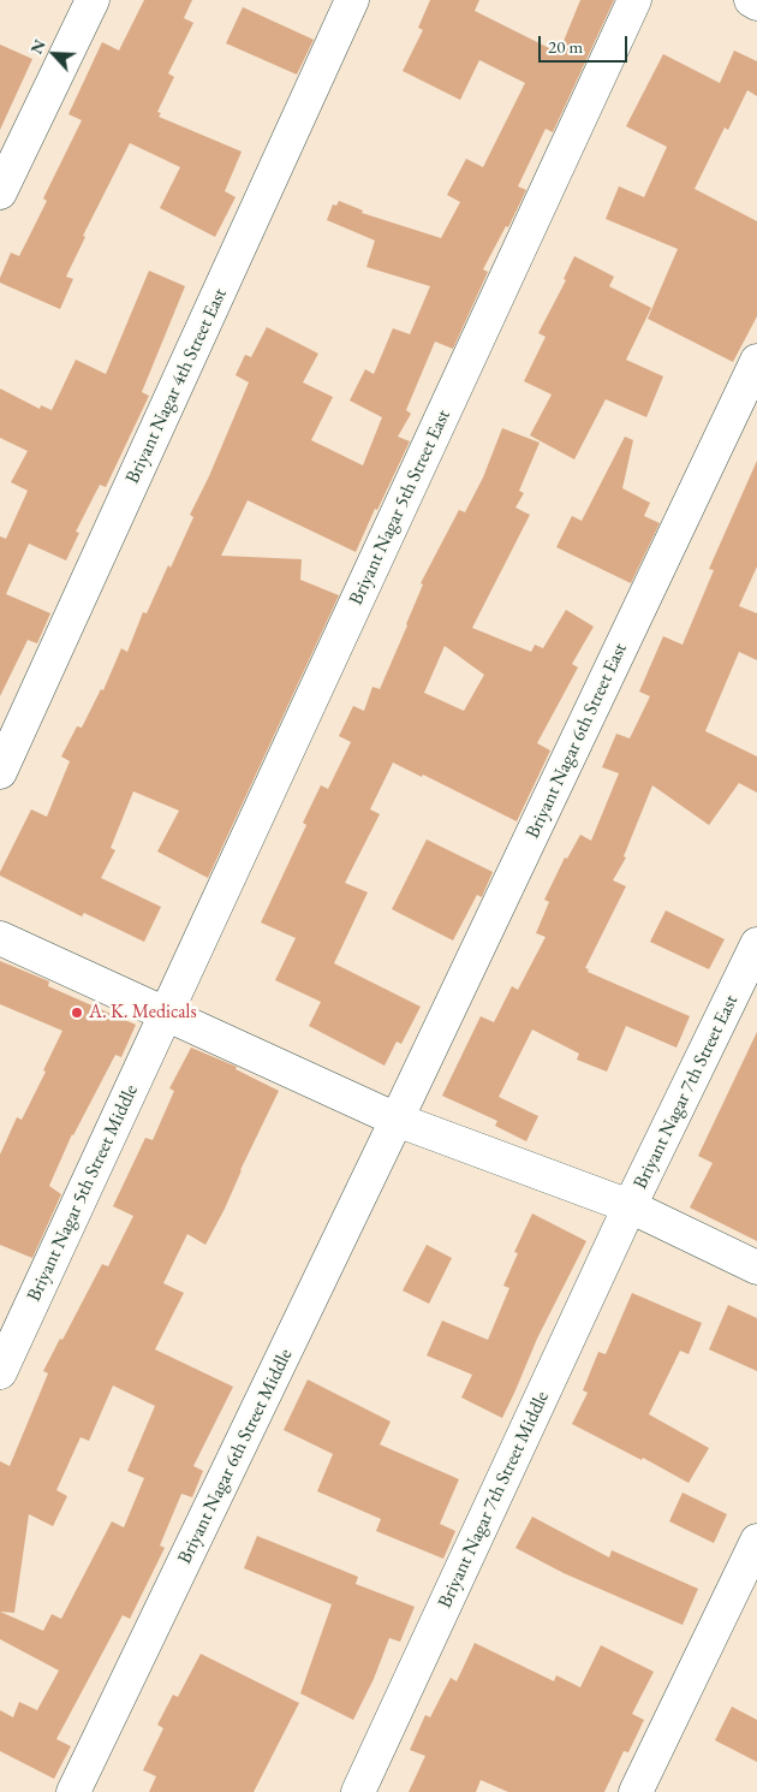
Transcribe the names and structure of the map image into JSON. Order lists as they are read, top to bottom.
{
  "streets": {
    "street": [
      "Briyant Nagar 4th Street East",
      "Briyant Nagar 5th Street East",
      "Briyant Nagar 6th Street East",
      "Briyant Nagar 7th Street East",
      "Briyant Nagar 5th Street Middle",
      "Briyant Nagar 6th Street Middle",
      "Briyant Nagar 7th Street Middle"
    ]
  },
  "crossings": [
    ["Briyant Nagar 5th Street East", "Briyant Nagar 5th Street Middle"],
    ["Briyant Nagar 6th Street East", "Briyant Nagar 6th Street Middle"],
    ["Briyant Nagar 7th Street East", "Briyant Nagar 7th Street Middle"]
  ],
  "places": ["A. K. Medicals"],
  "scale_bar": "20 m",
  "north": "top left"
}
